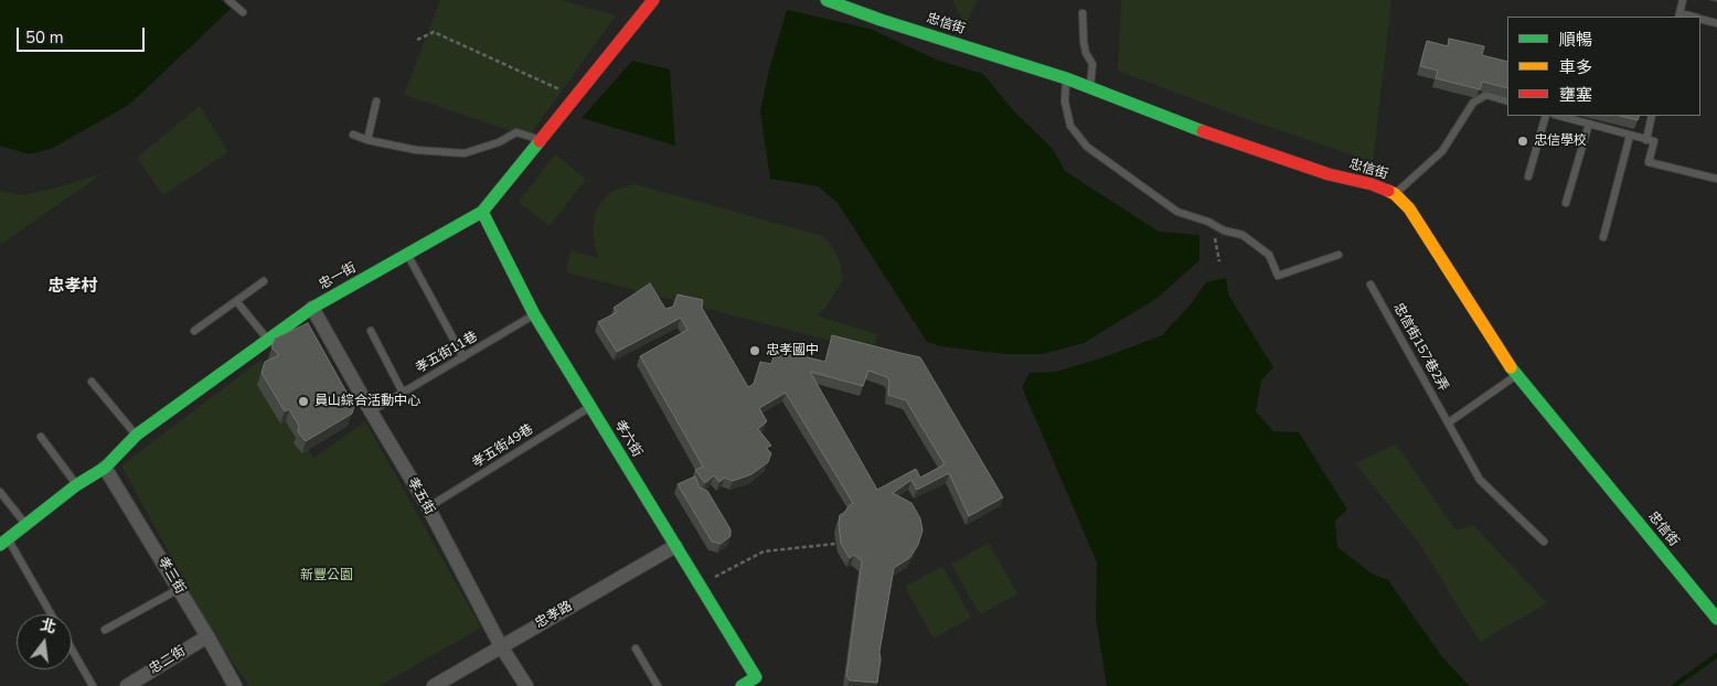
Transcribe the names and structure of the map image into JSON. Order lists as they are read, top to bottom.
{
  "streets": {
    "street": [
      "忠信街",
      "忠一街",
      "孝六街",
      "孝五街",
      "孝三街",
      "忠孝路",
      "忠二街"
    ],
    "lane": ["忠信街157巷2弄", "孝五街11巷", "孝五街49巷"]
  },
  "crossings": [
    ["忠一街", "孝六街"],
    ["忠一街", "孝五街"],
    ["忠一街", "孝三街"],
    ["孝五街11巷", "孝六街"],
    ["孝五街11巷", "孝五街"],
    ["孝六街", "孝五街49巷"],
    ["孝六街", "忠孝路"],
    ["孝五街49巷", "孝五街"],
    ["孝五街", "忠孝路"],
    ["孝三街", "忠二街"]
  ],
  "districts": ["忠孝村"],
  "parks": ["新豐公園"],
  "places": ["忠信學校", "忠孝國中", "員山綜合活動中心"],
  "legend": ["順暢", "車多", "壅塞"],
  "scale_bar": "50 m",
  "north": "top"
}
